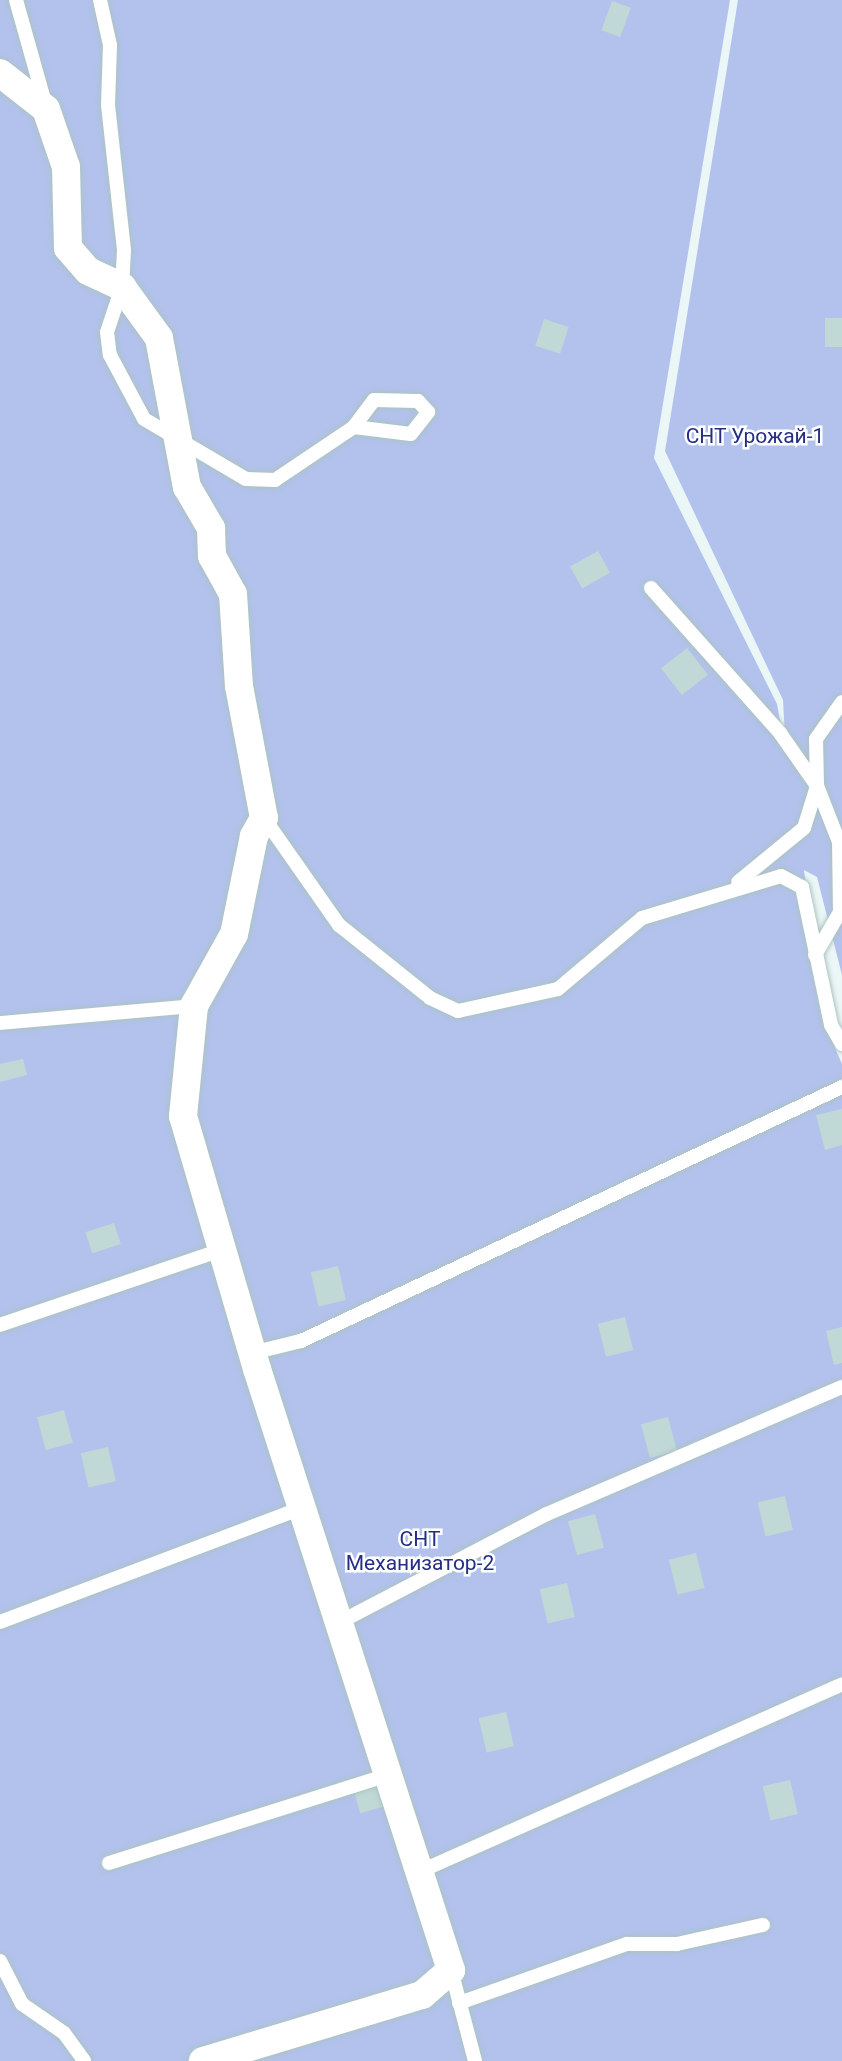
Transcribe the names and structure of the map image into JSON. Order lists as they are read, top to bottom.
{
  "parks": ["СНТ Урожай-1", "СНТ Механизатор-2"]
}
